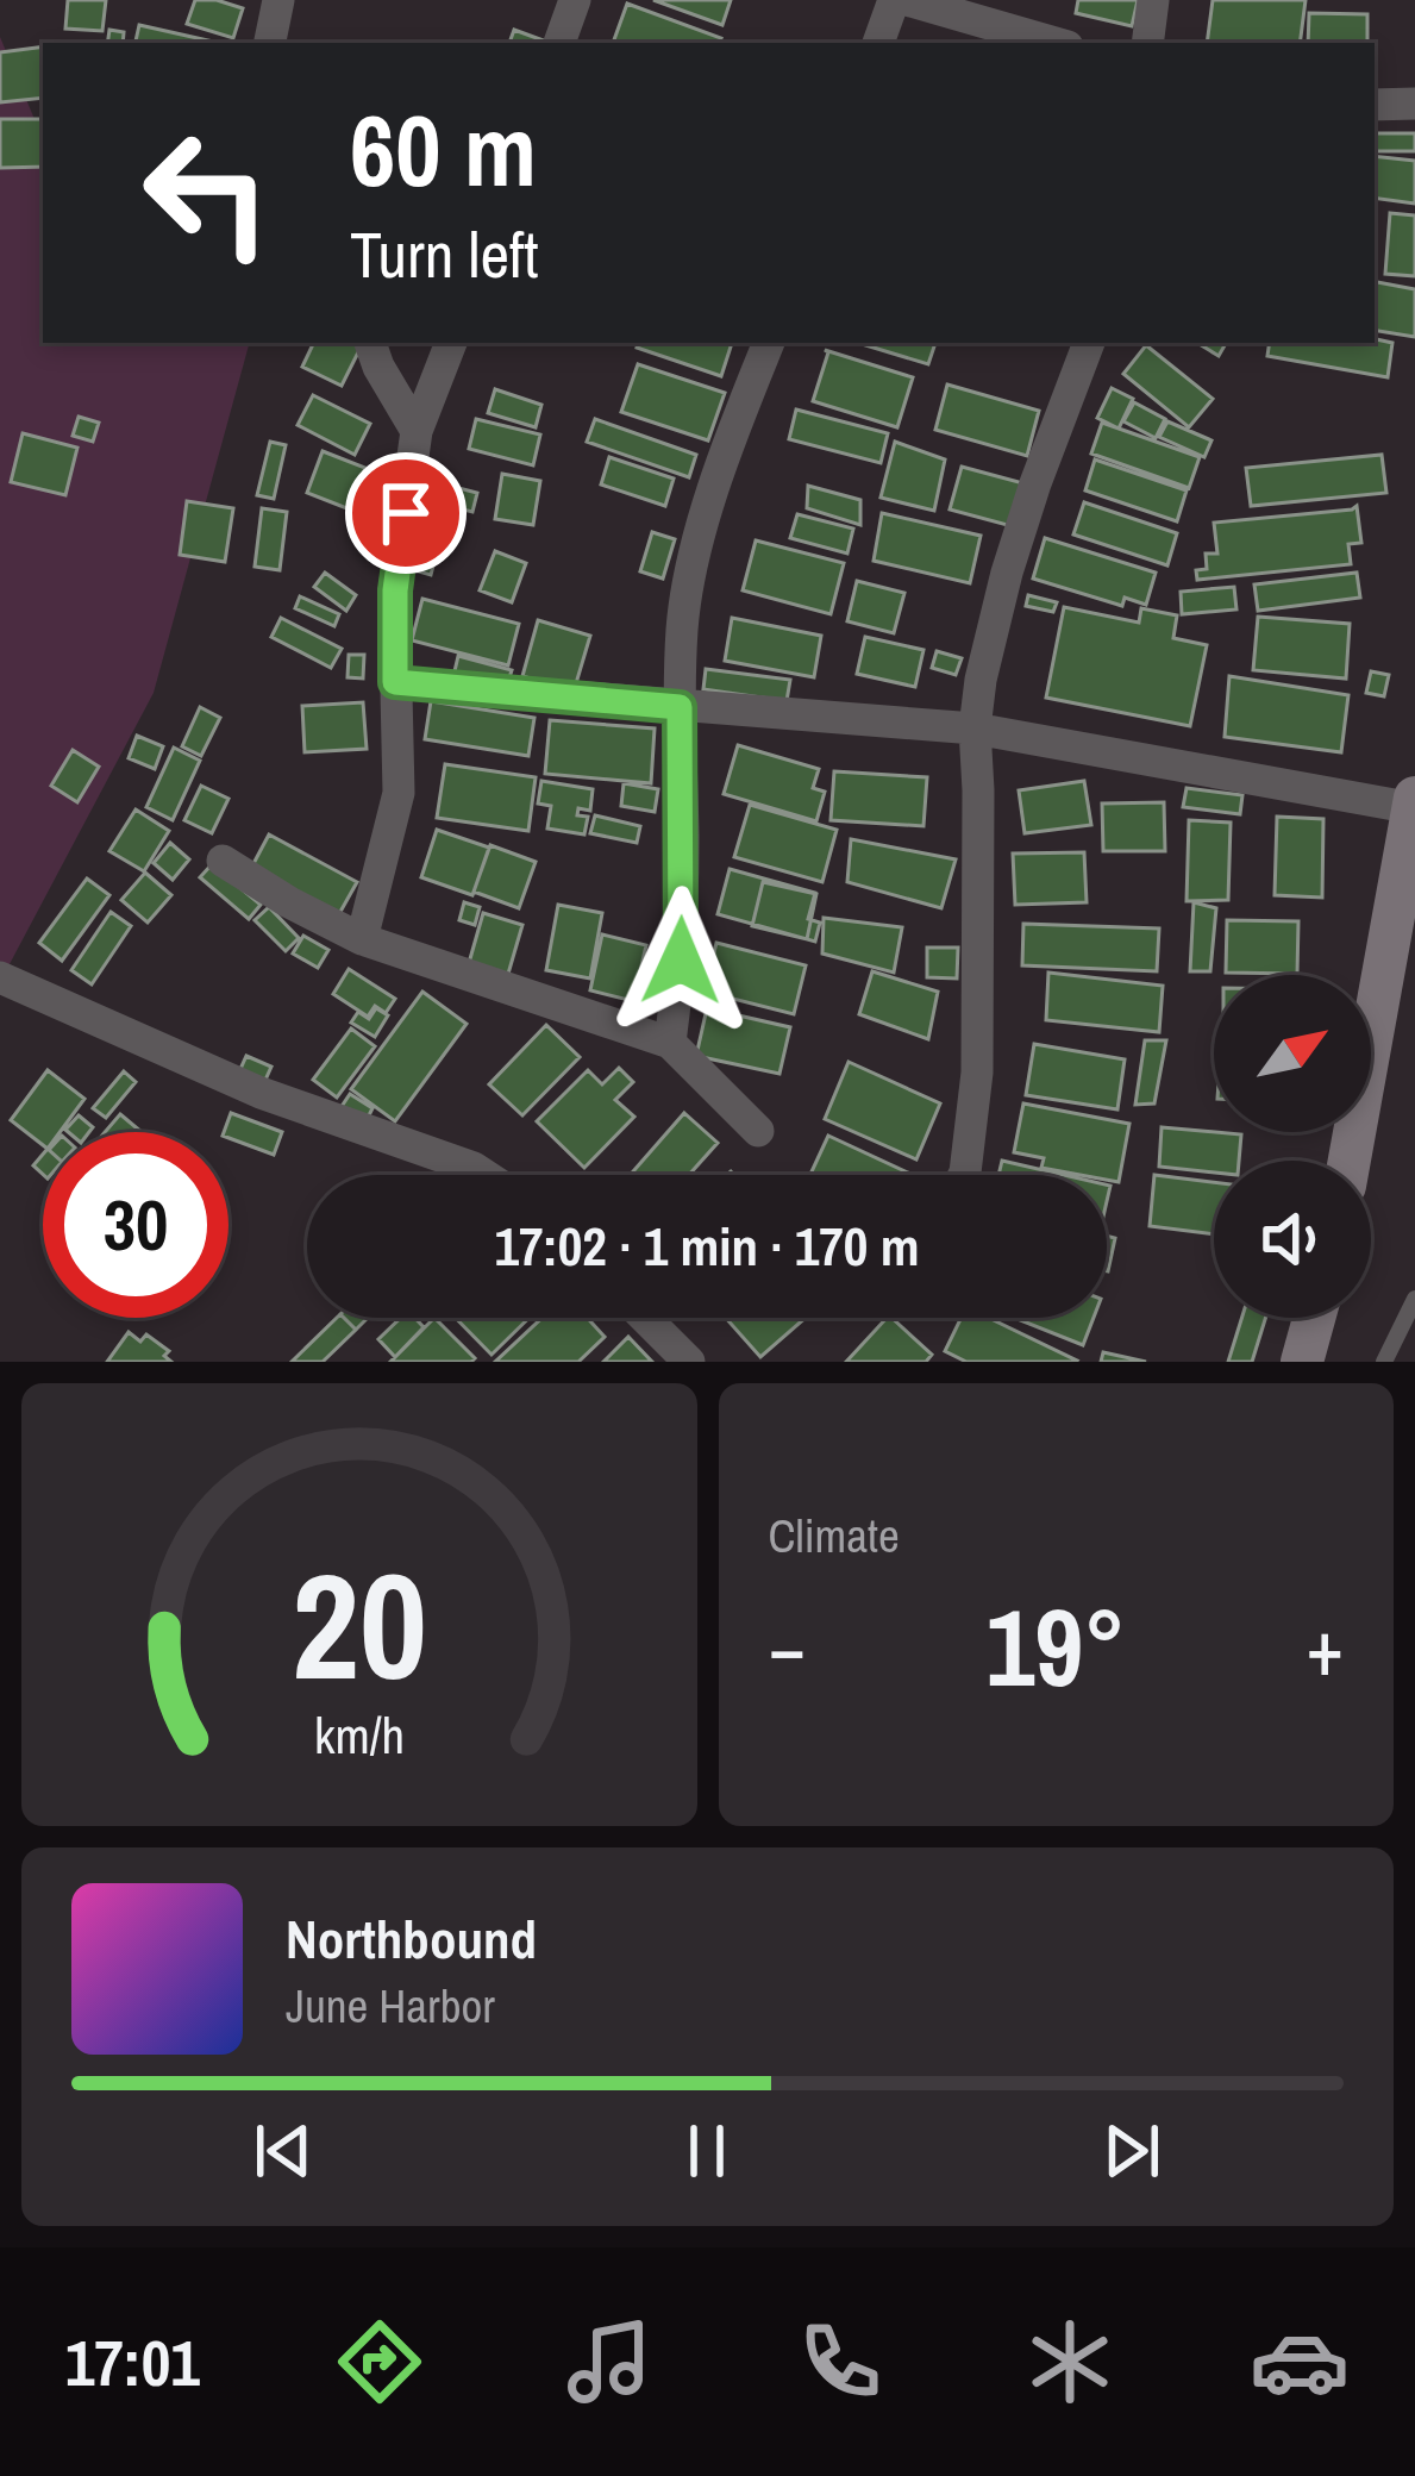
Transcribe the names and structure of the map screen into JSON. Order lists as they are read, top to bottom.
{
  "north": "top right",
  "page": {
    "turn": ["60 m", "Turn left"],
    "limit": "30",
    "trip": "17:02 · 1 min · 170 m",
    "tile": "Climate",
    "heat": ["−", "19°", "+"],
    "song": ["Northbound", "June Harbor"],
    "tabs": "17:01",
    "gauge": ["20", "km/h"]
  }
}
